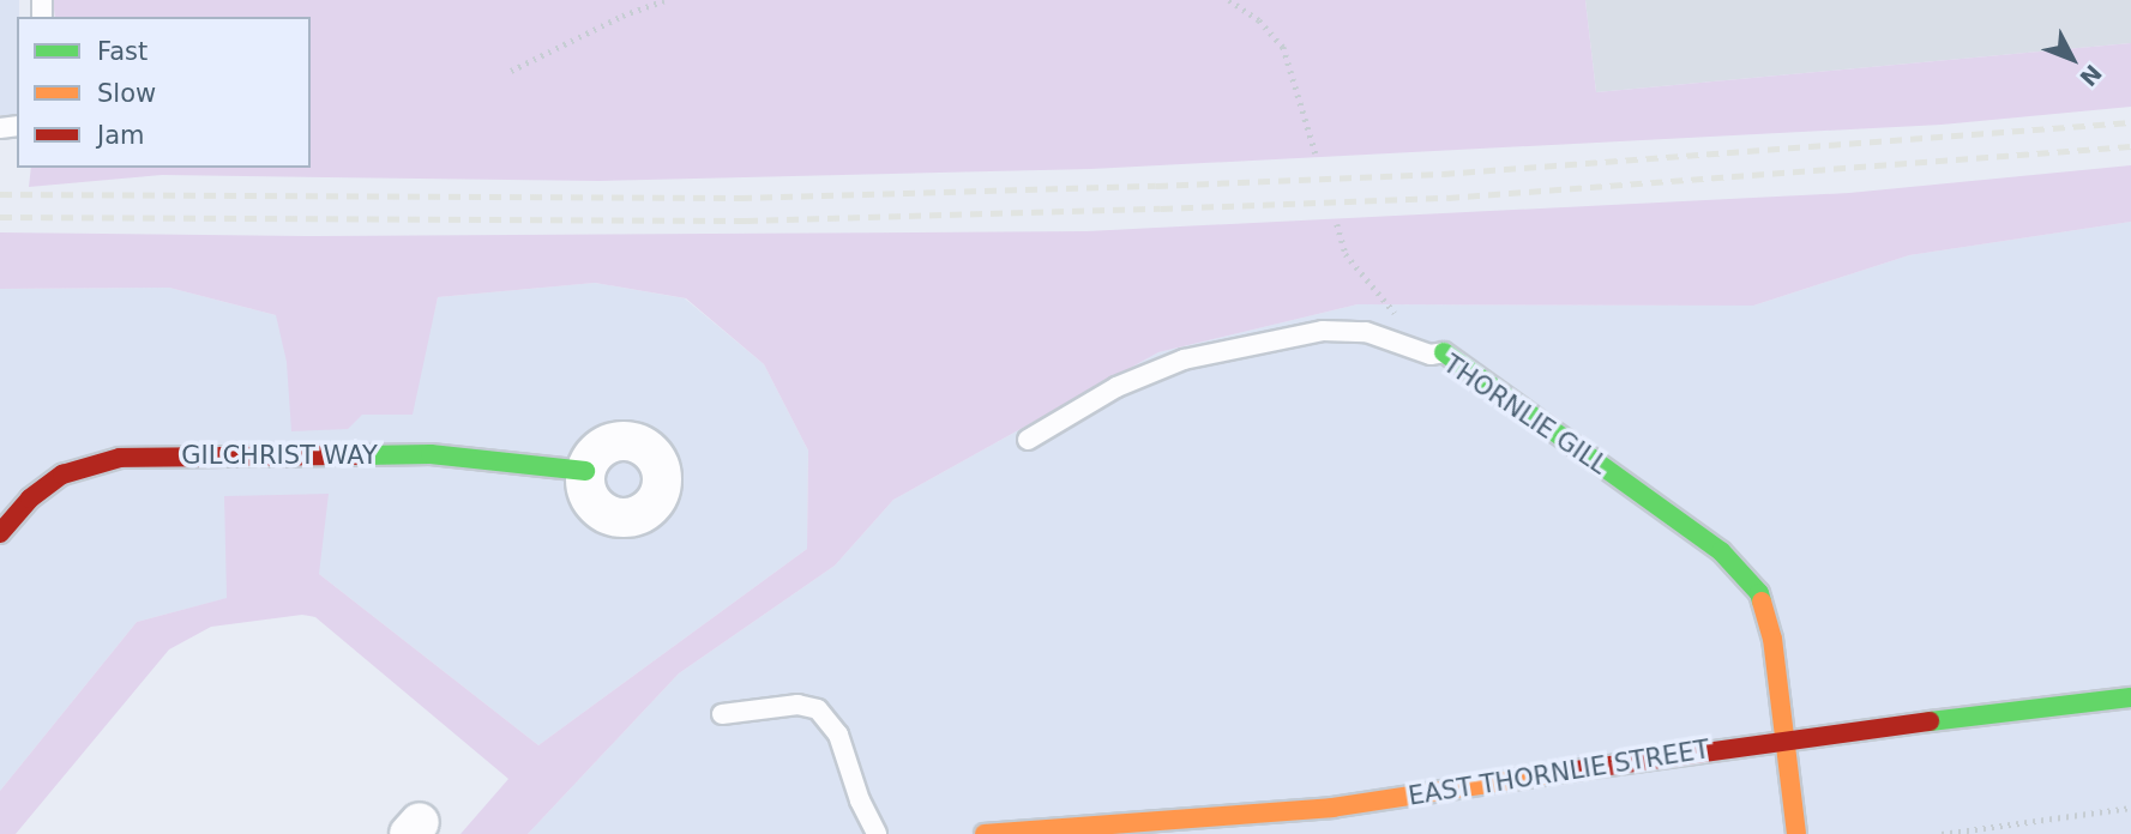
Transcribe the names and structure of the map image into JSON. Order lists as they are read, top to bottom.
{
  "streets": {
    "street": ["THORNLIE GILL", "GILCHRIST WAY", "EAST THORNLIE STREET"]
  },
  "crossings": [
    ["THORNLIE GILL", "EAST THORNLIE STREET"]
  ],
  "legend": ["Fast", "Slow", "Jam"],
  "north": "bottom right"
}
